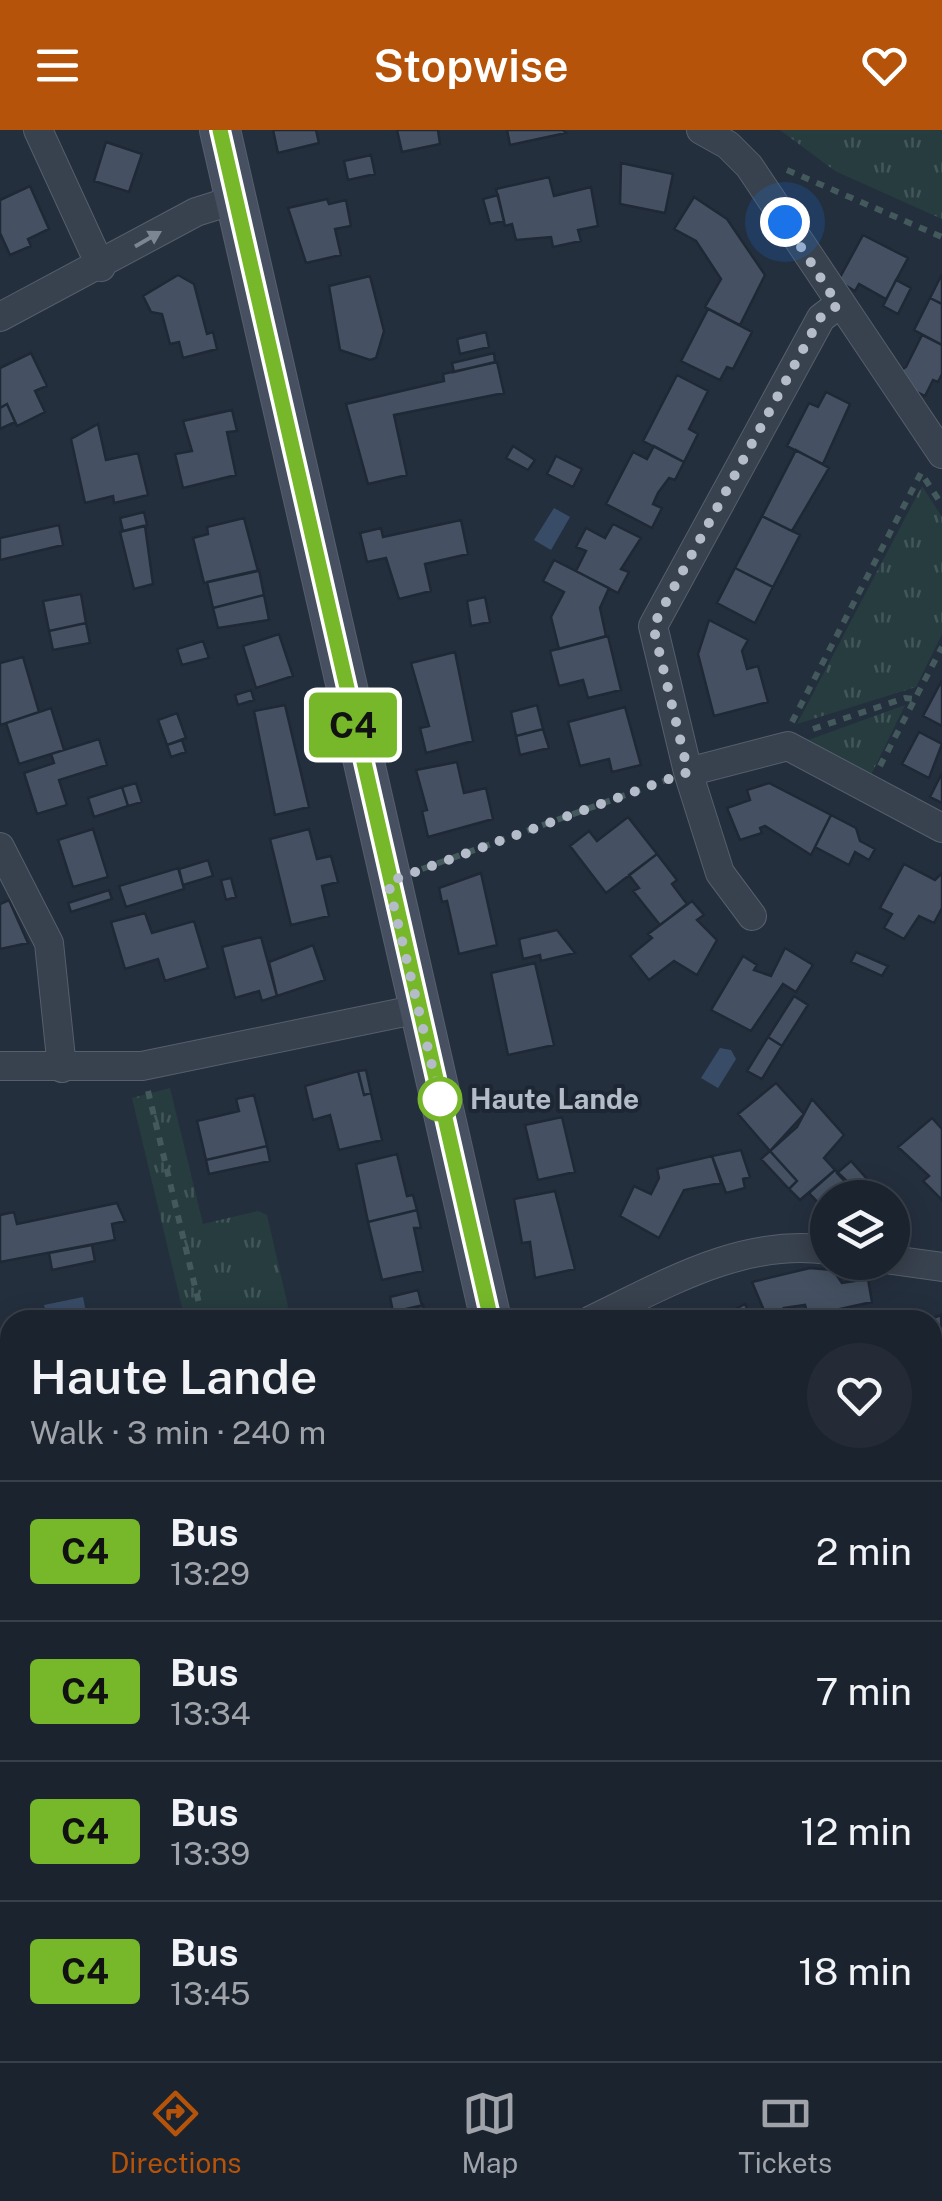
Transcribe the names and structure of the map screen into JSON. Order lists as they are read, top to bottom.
{
  "places": ["Haute Lande"],
  "lines": ["bus line C4"],
  "page": {
    "header": "Stopwise",
    "on_map": "C4",
    "heading": ["Haute Lande", "Walk · 3 min · 240 m"],
    "list": [
      {
        "mark": "C4",
        "name": "Bus",
        "note": "13:29",
        "value": "2 min"
      },
      {
        "mark": "C4",
        "name": "Bus",
        "note": "13:34",
        "value": "7 min"
      },
      {
        "mark": "C4",
        "name": "Bus",
        "note": "13:39",
        "value": "12 min"
      },
      {
        "mark": "C4",
        "name": "Bus",
        "note": "13:45",
        "value": "18 min"
      }
    ],
    "tabs": ["Directions", "Map", "Tickets"]
  }
}
